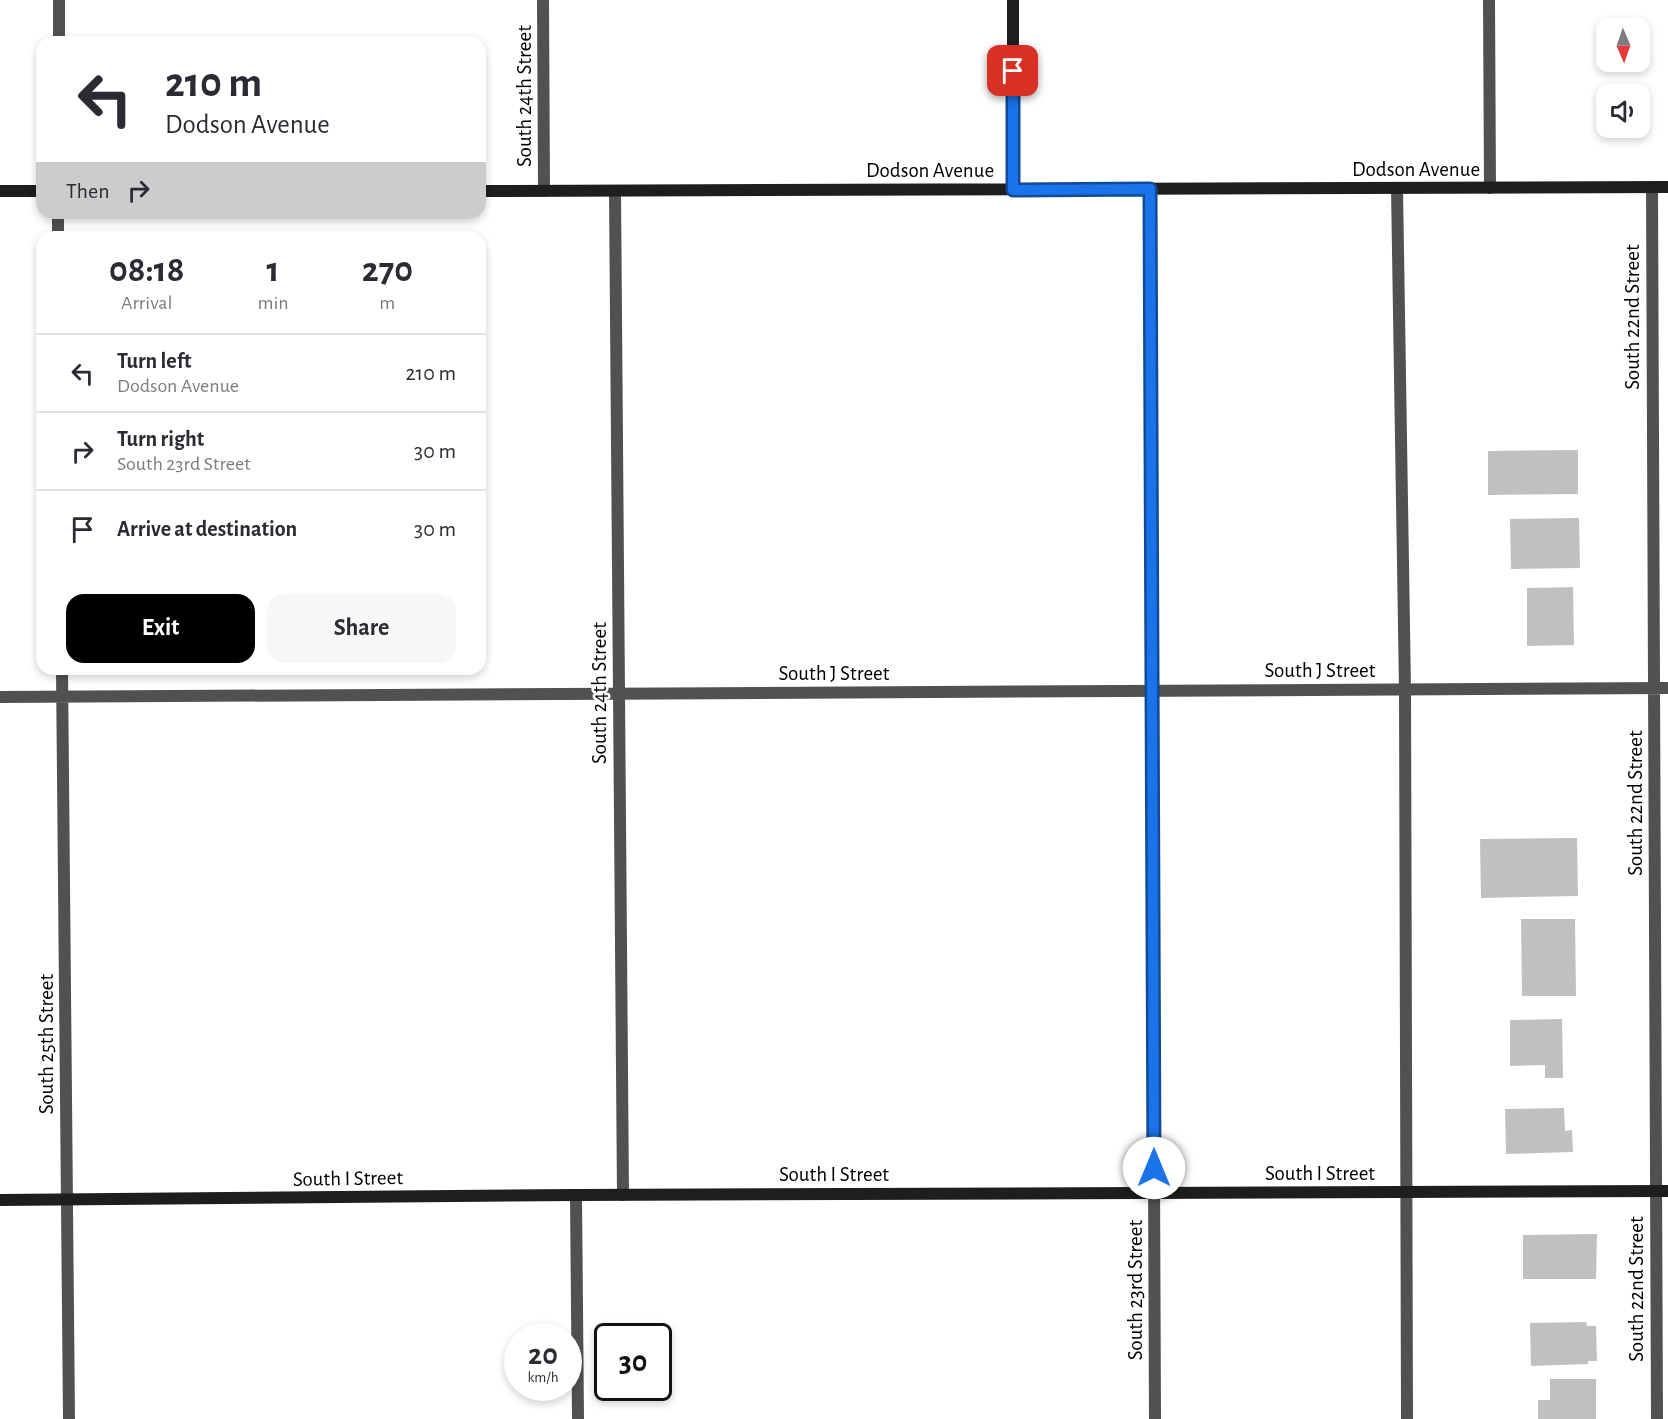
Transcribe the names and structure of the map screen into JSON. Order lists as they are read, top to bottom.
{
  "streets": {
    "street": [
      "South 24th Street",
      "Dodson Avenue",
      "South 22nd Street",
      "South J Street",
      "South 25th Street",
      "South I Street",
      "South 23rd Street"
    ]
  },
  "crossings": [
    ["South 24th Street", "Dodson Avenue"],
    ["South 24th Street", "South J Street"],
    ["South 24th Street", "South I Street"],
    ["Dodson Avenue", "South 22nd Street"],
    ["Dodson Avenue", "South 23rd Street"],
    ["South 22nd Street", "South J Street"],
    ["South 22nd Street", "South I Street"],
    ["South J Street", "South 25th Street"],
    ["South J Street", "South 23rd Street"],
    ["South 25th Street", "South I Street"],
    ["South I Street", "South 23rd Street"]
  ],
  "north": "bottom",
  "page": {
    "turn": ["210 m", "Dodson Avenue"],
    "then": "Then",
    "eta": [
      "08:18",
      "Arrival",
      "1",
      "min",
      "270",
      "m"
    ],
    "list": [
      {
        "name": "Turn left",
        "note": "Dodson Avenue",
        "value": "210 m"
      },
      {
        "name": "Turn right",
        "note": "South 23rd Street",
        "value": "30 m"
      },
      {
        "name": "Arrive at destination",
        "value": "30 m"
      }
    ],
    "buttons": ["Exit", "Share"],
    "speed": "20 km/h",
    "limit": "30"
  }
}
